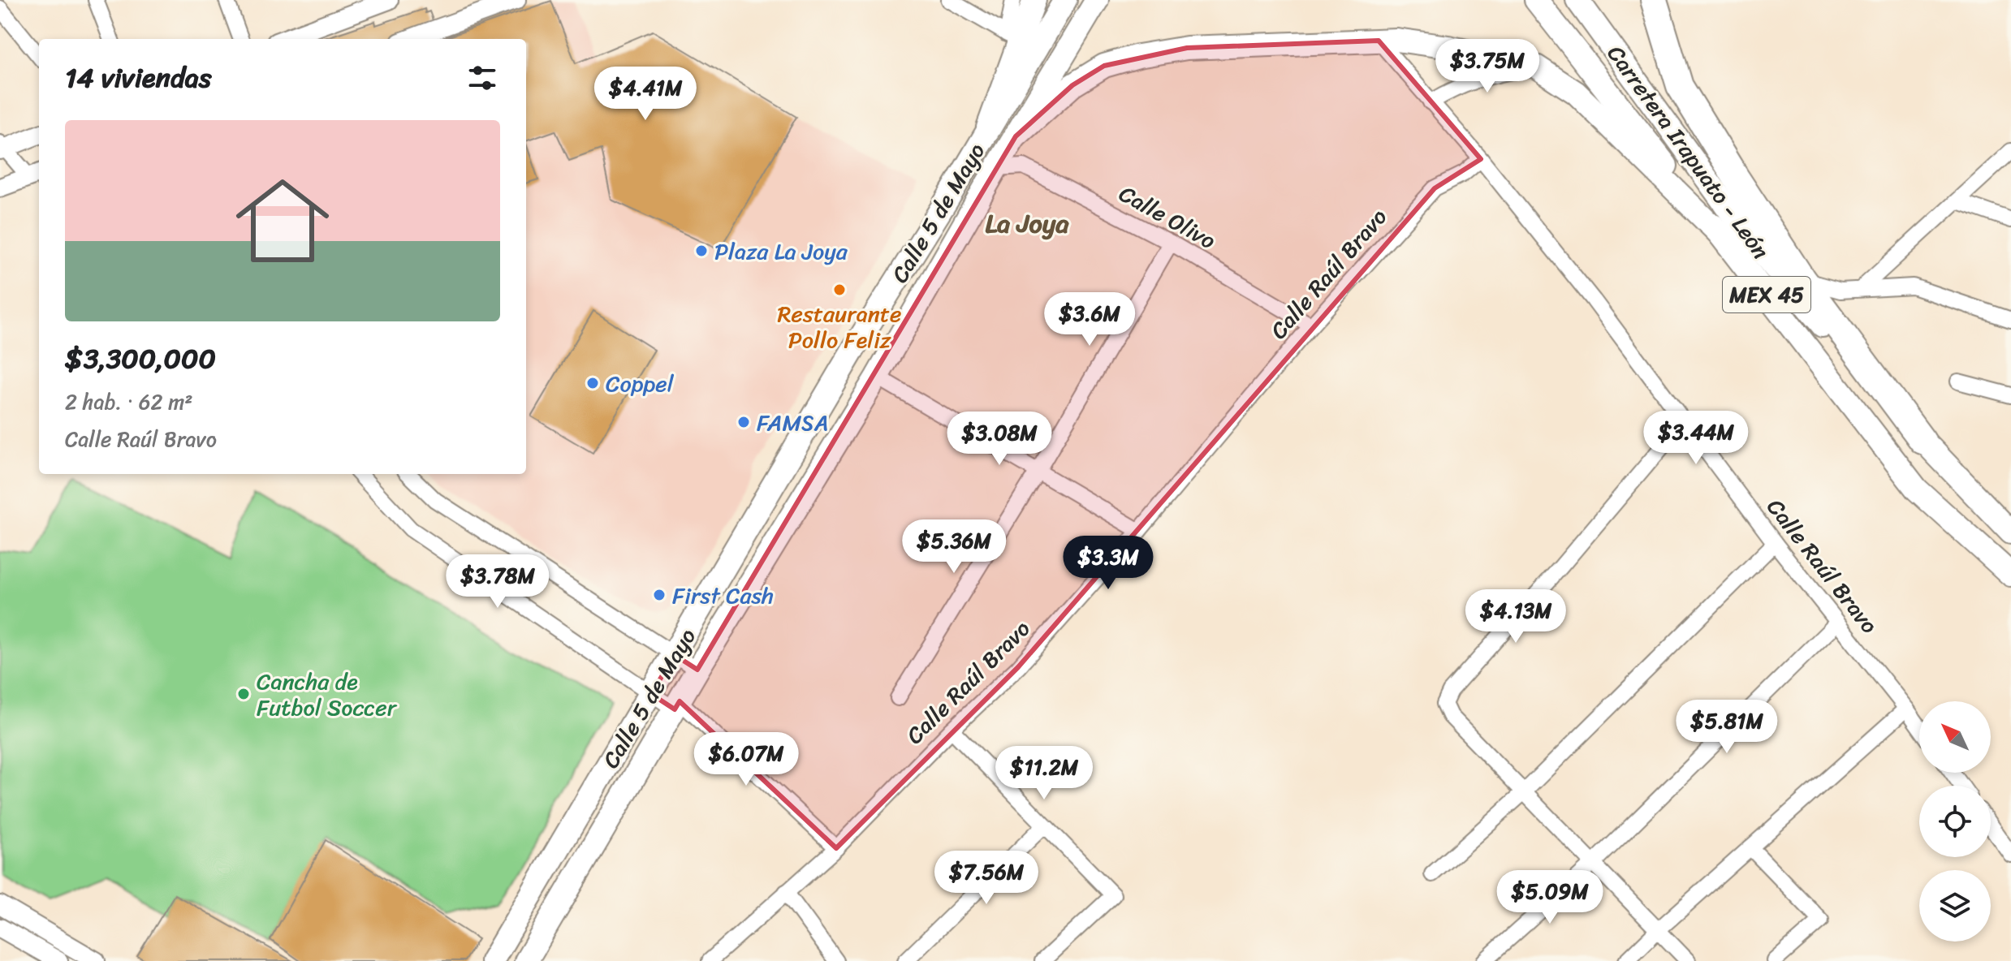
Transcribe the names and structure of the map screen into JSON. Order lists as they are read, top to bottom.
{
  "streets": {
    "main road": ["Carretera Irapuato - León", "Calle 5 de Mayo", "MEX 45"],
    "street": ["Calle Olivo", "Calle Raúl Bravo"]
  },
  "crossings": [
    ["Calle 5 de Mayo", "Calle Olivo"],
    ["Calle Olivo", "Calle Raúl Bravo"]
  ],
  "districts": ["La Joya"],
  "places": [
    "Plaza La Joya",
    "Restaurante Pollo Feliz",
    "Coppel",
    "FAMSA",
    "First Cash",
    "Cancha de Futbol Soccer"
  ],
  "north": "top left",
  "page": {
    "price": [
      "$3.75M",
      "$4.41M",
      "$3.6M",
      "$3.44M",
      "$3.08M",
      "$5.36M",
      "$3.3M",
      "$3.78M",
      "$4.13M",
      "$5.81M",
      "$6.07M",
      "$11.2M",
      "$7.56M",
      "$5.09M"
    ],
    "heading": "14 viviendas",
    "list": [
      {
        "name": "$3,300,000",
        "note": "2 hab. · 62 m² · Calle Raúl Bravo"
      }
    ]
  }
}
